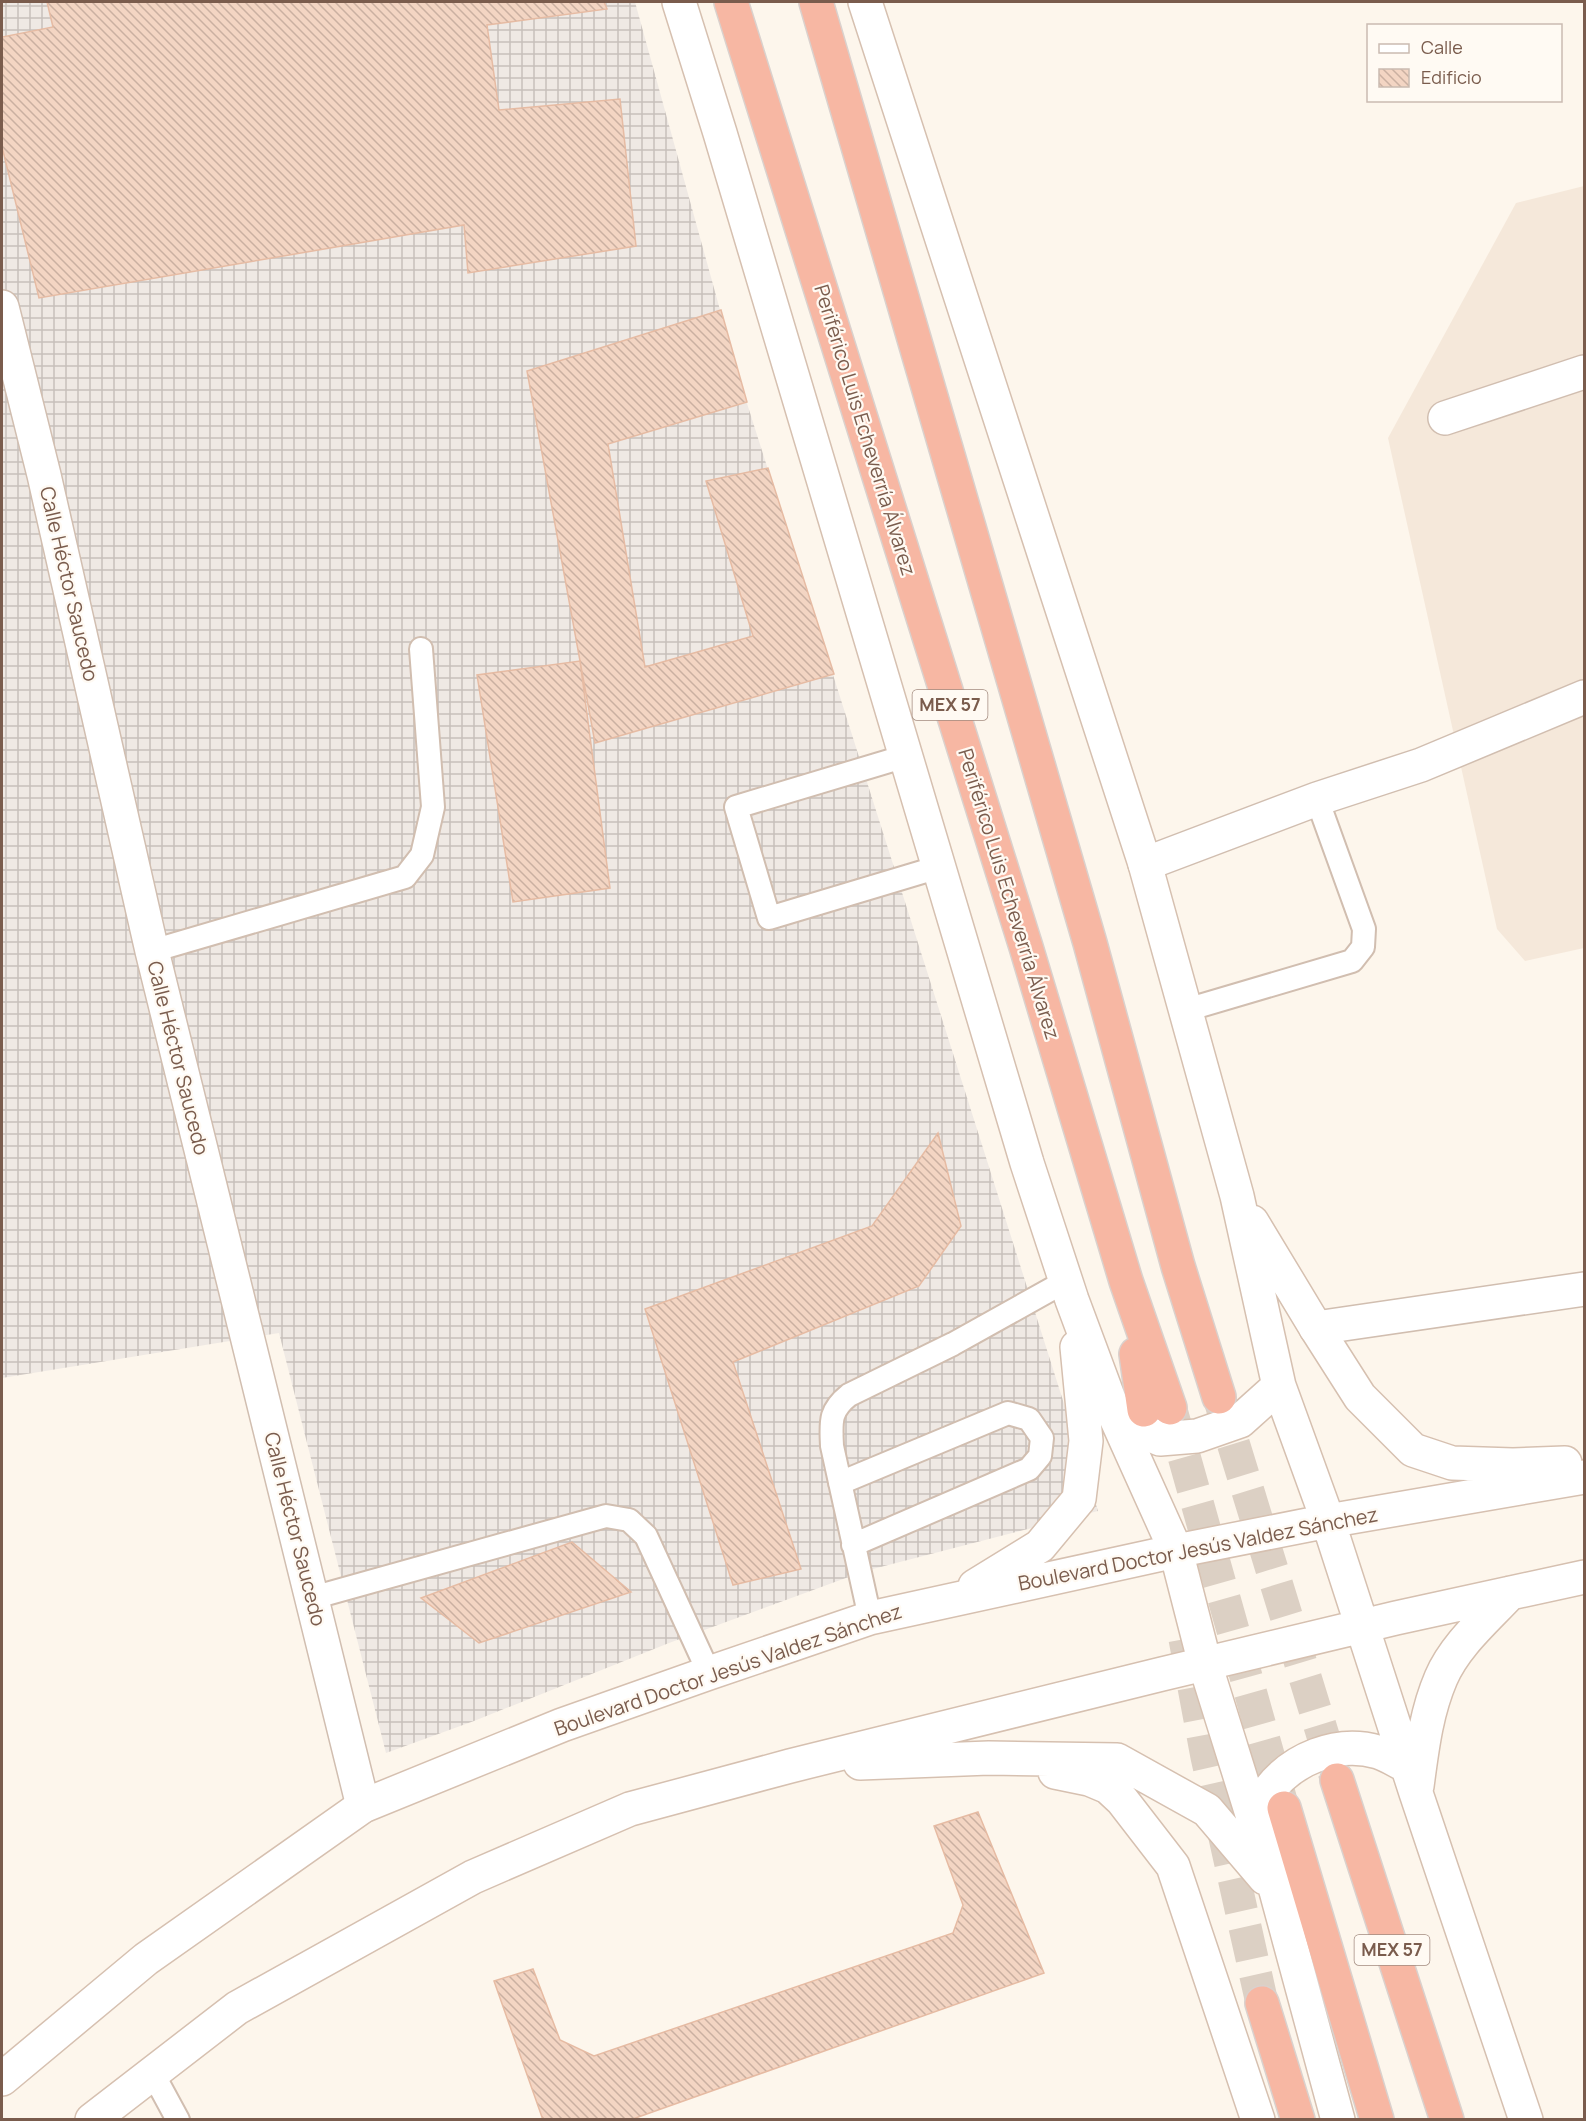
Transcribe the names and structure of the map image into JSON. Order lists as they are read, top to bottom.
{
  "streets": {
    "highway": ["Periférico Luis Echeverría Álvarez", "MEX 57"],
    "street": ["Calle Héctor Saucedo", "Boulevard Doctor Jesús Valdez Sánchez"]
  },
  "crossings": [
    ["Calle Héctor Saucedo", "Boulevard Doctor Jesús Valdez Sánchez"]
  ],
  "legend": ["Calle", "Edificio"]
}
